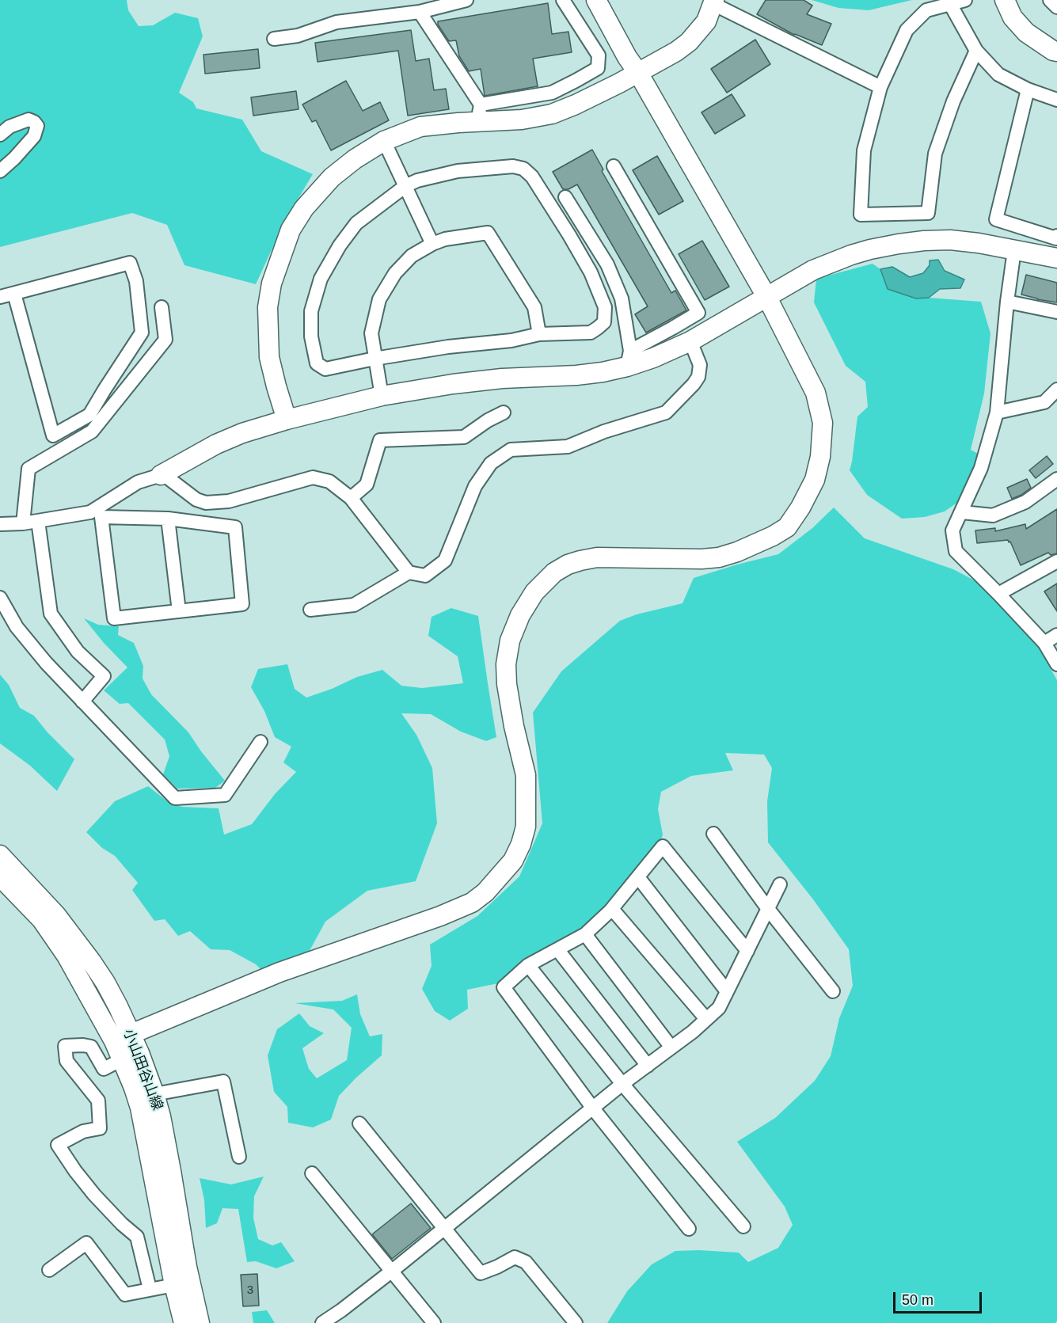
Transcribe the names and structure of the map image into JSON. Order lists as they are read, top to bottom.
{
  "streets": {
    "street": ["小山田谷山線"]
  },
  "house_numbers": ["3"],
  "scale_bar": "50 m"
}
